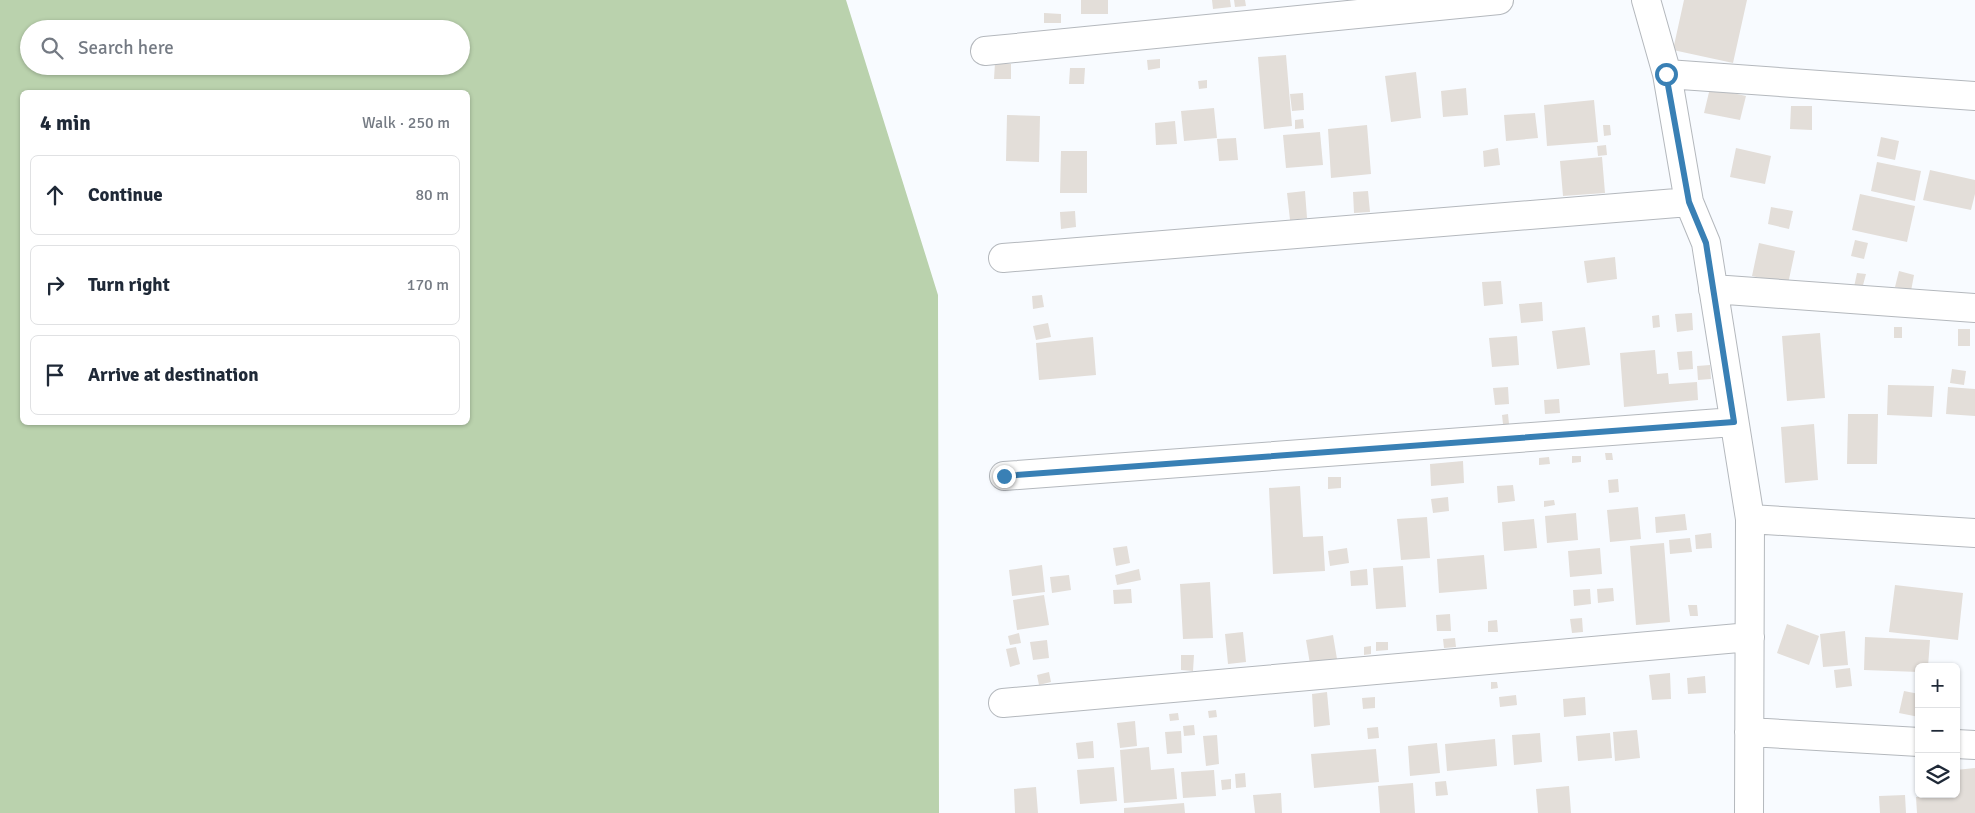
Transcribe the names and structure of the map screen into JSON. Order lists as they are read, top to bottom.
{
  "page": {
    "search": "Search here",
    "heading": ["4 min", "Walk · 250 m"],
    "list": [
      ["Continue", "80 m"],
      ["Turn right", "170 m"],
      "Arrive at destination"
    ],
    "map_buttons": ["+", "−"]
  }
}
